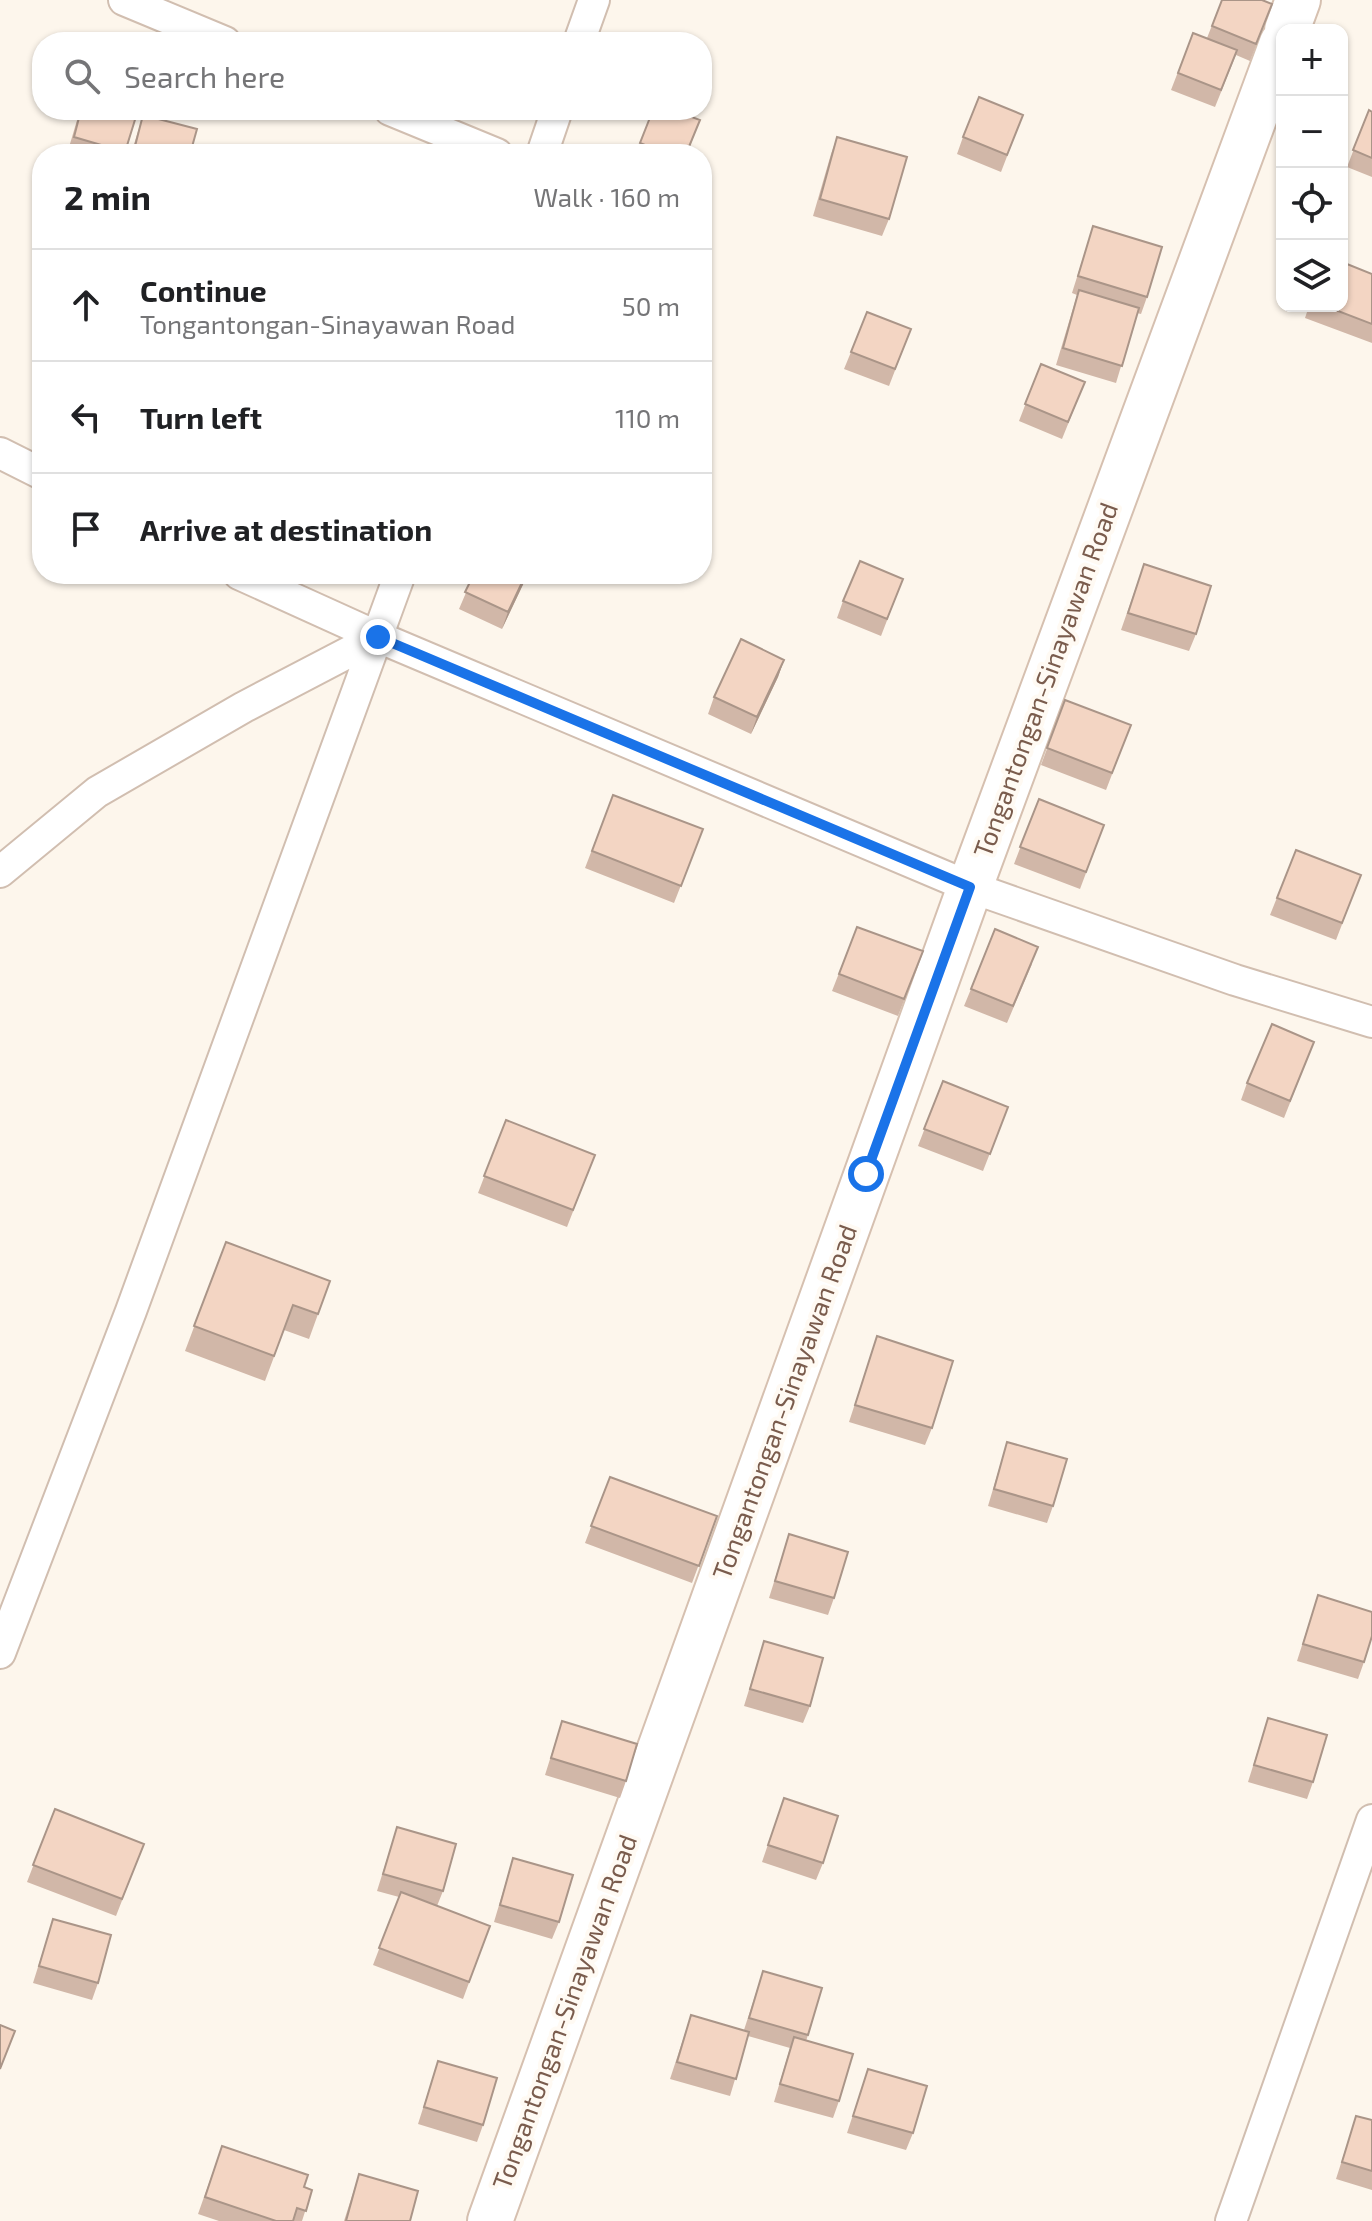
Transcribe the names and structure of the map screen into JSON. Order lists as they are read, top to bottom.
{
  "streets": {
    "main road": ["Tongantongan-Sinayawan Road"]
  },
  "page": {
    "map_buttons": ["+", "−"],
    "search": "Search here",
    "heading": ["2 min", "Walk · 160 m"],
    "list": [
      ["Continue", "Tongantongan-Sinayawan Road", "50 m"],
      ["Turn left", "110 m"],
      "Arrive at destination"
    ]
  }
}
